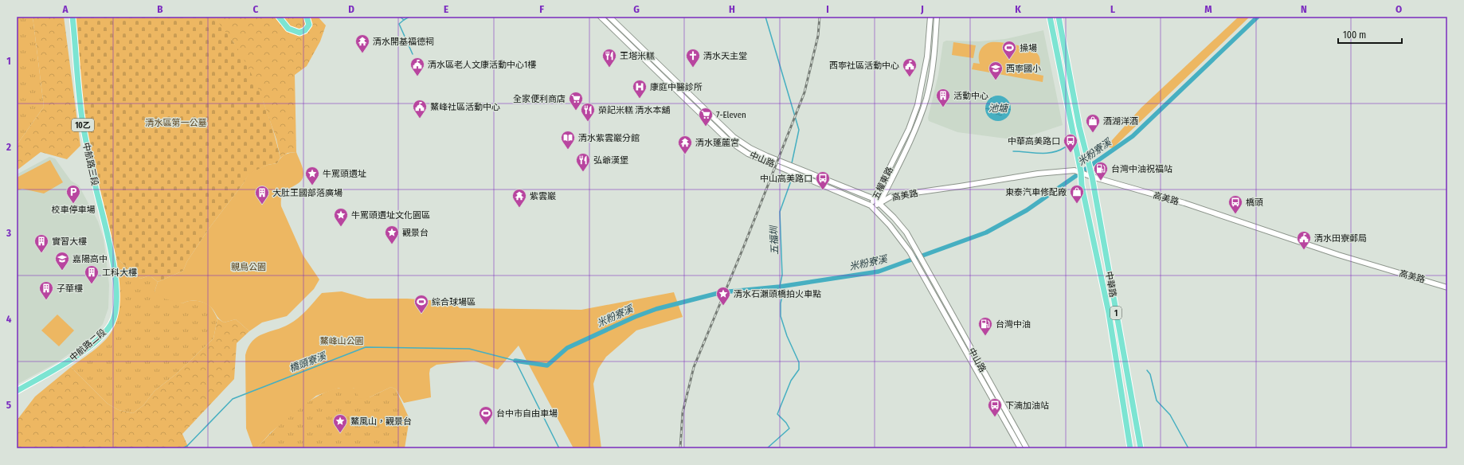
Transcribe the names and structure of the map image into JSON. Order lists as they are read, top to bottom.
{
  "streets": {
    "main road": [
      "10乙",
      "中航路三段",
      "中華路",
      "1",
      "中航路二段"
    ],
    "street": ["中山路", "五權東路", "高美路"]
  },
  "crossings": [
    ["中山路", "五權東路"],
    ["中山路", "高美路"],
    ["中航路三段", "中航路二段"],
    ["五權東路", "高美路"],
    ["高美路", "中華路"],
    ["高美路", "1"],
    ["中華路", "1"]
  ],
  "water": [
    "池塘",
    "米粉寮溪",
    "五福圳",
    "橋頭寮溪"
  ],
  "parks": ["清水區第一公墓", "親鳥公園", "鰲峰山公園"],
  "places": {
    "temple": ["清水開基福德祠", "清水蓬麓宮", "紫雲巖"],
    "sports": ["操場", "綜合球場區", "台中市自由車場"],
    "restaurant": ["王塔米糕", "榮記米糕 清水本舖", "弘爺漢堡"],
    "church": ["清水天主堂"],
    "public building": [
      "清水區老人文康活動中心1樓",
      "西寧社區活動中心",
      "鰲峰社區活動中心",
      "清水田寮郵局"
    ],
    "school or university": ["西寧國小", "嘉陽高中"],
    "hospital": ["康庭中醫診所"],
    "building": [
      "活動中心",
      "大肚王國部落廣場",
      "實習大樓",
      "工科大樓",
      "子華樓"
    ],
    "supermarket": ["全家便利商店", "7-Eleven"],
    "shop": ["酒湖洋酒", "東泰汽車修配廠"],
    "library": ["清水紫雲巖分館"],
    "bus stop": [
      "中華高美路口",
      "中山高美路口",
      "橋頭",
      "下湳加油站"
    ],
    "fuel station": ["台灣中油祝福站", "台灣中油"],
    "place": [
      "牛罵頭遺址",
      "牛罵頭遺址文化園區",
      "觀景台",
      "清水石瀨頭橋拍火車點",
      "鰲風山，觀景台"
    ],
    "parking": ["校車停車場"]
  },
  "scale_bar": "100 m",
  "grid": {
    "columns": [
      "A",
      "B",
      "C",
      "D",
      "E",
      "F",
      "G",
      "H",
      "I",
      "J",
      "K",
      "L",
      "M",
      "N",
      "O"
    ],
    "rows": [
      "1",
      "2",
      "3",
      "4",
      "5"
    ]
  }
}
